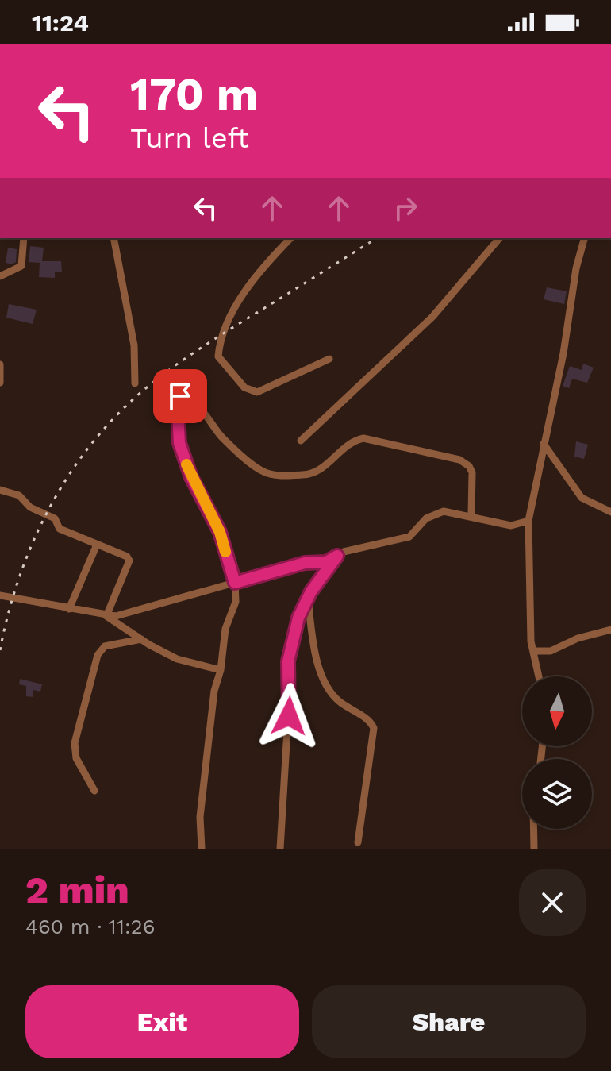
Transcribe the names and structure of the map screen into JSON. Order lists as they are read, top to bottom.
{
  "north": "bottom",
  "page": {
    "status": "11:24",
    "turn": ["170 m", "Turn left"],
    "heading": ["2 min", "460 m · 11:26"],
    "buttons": ["Exit", "Share"]
  }
}
